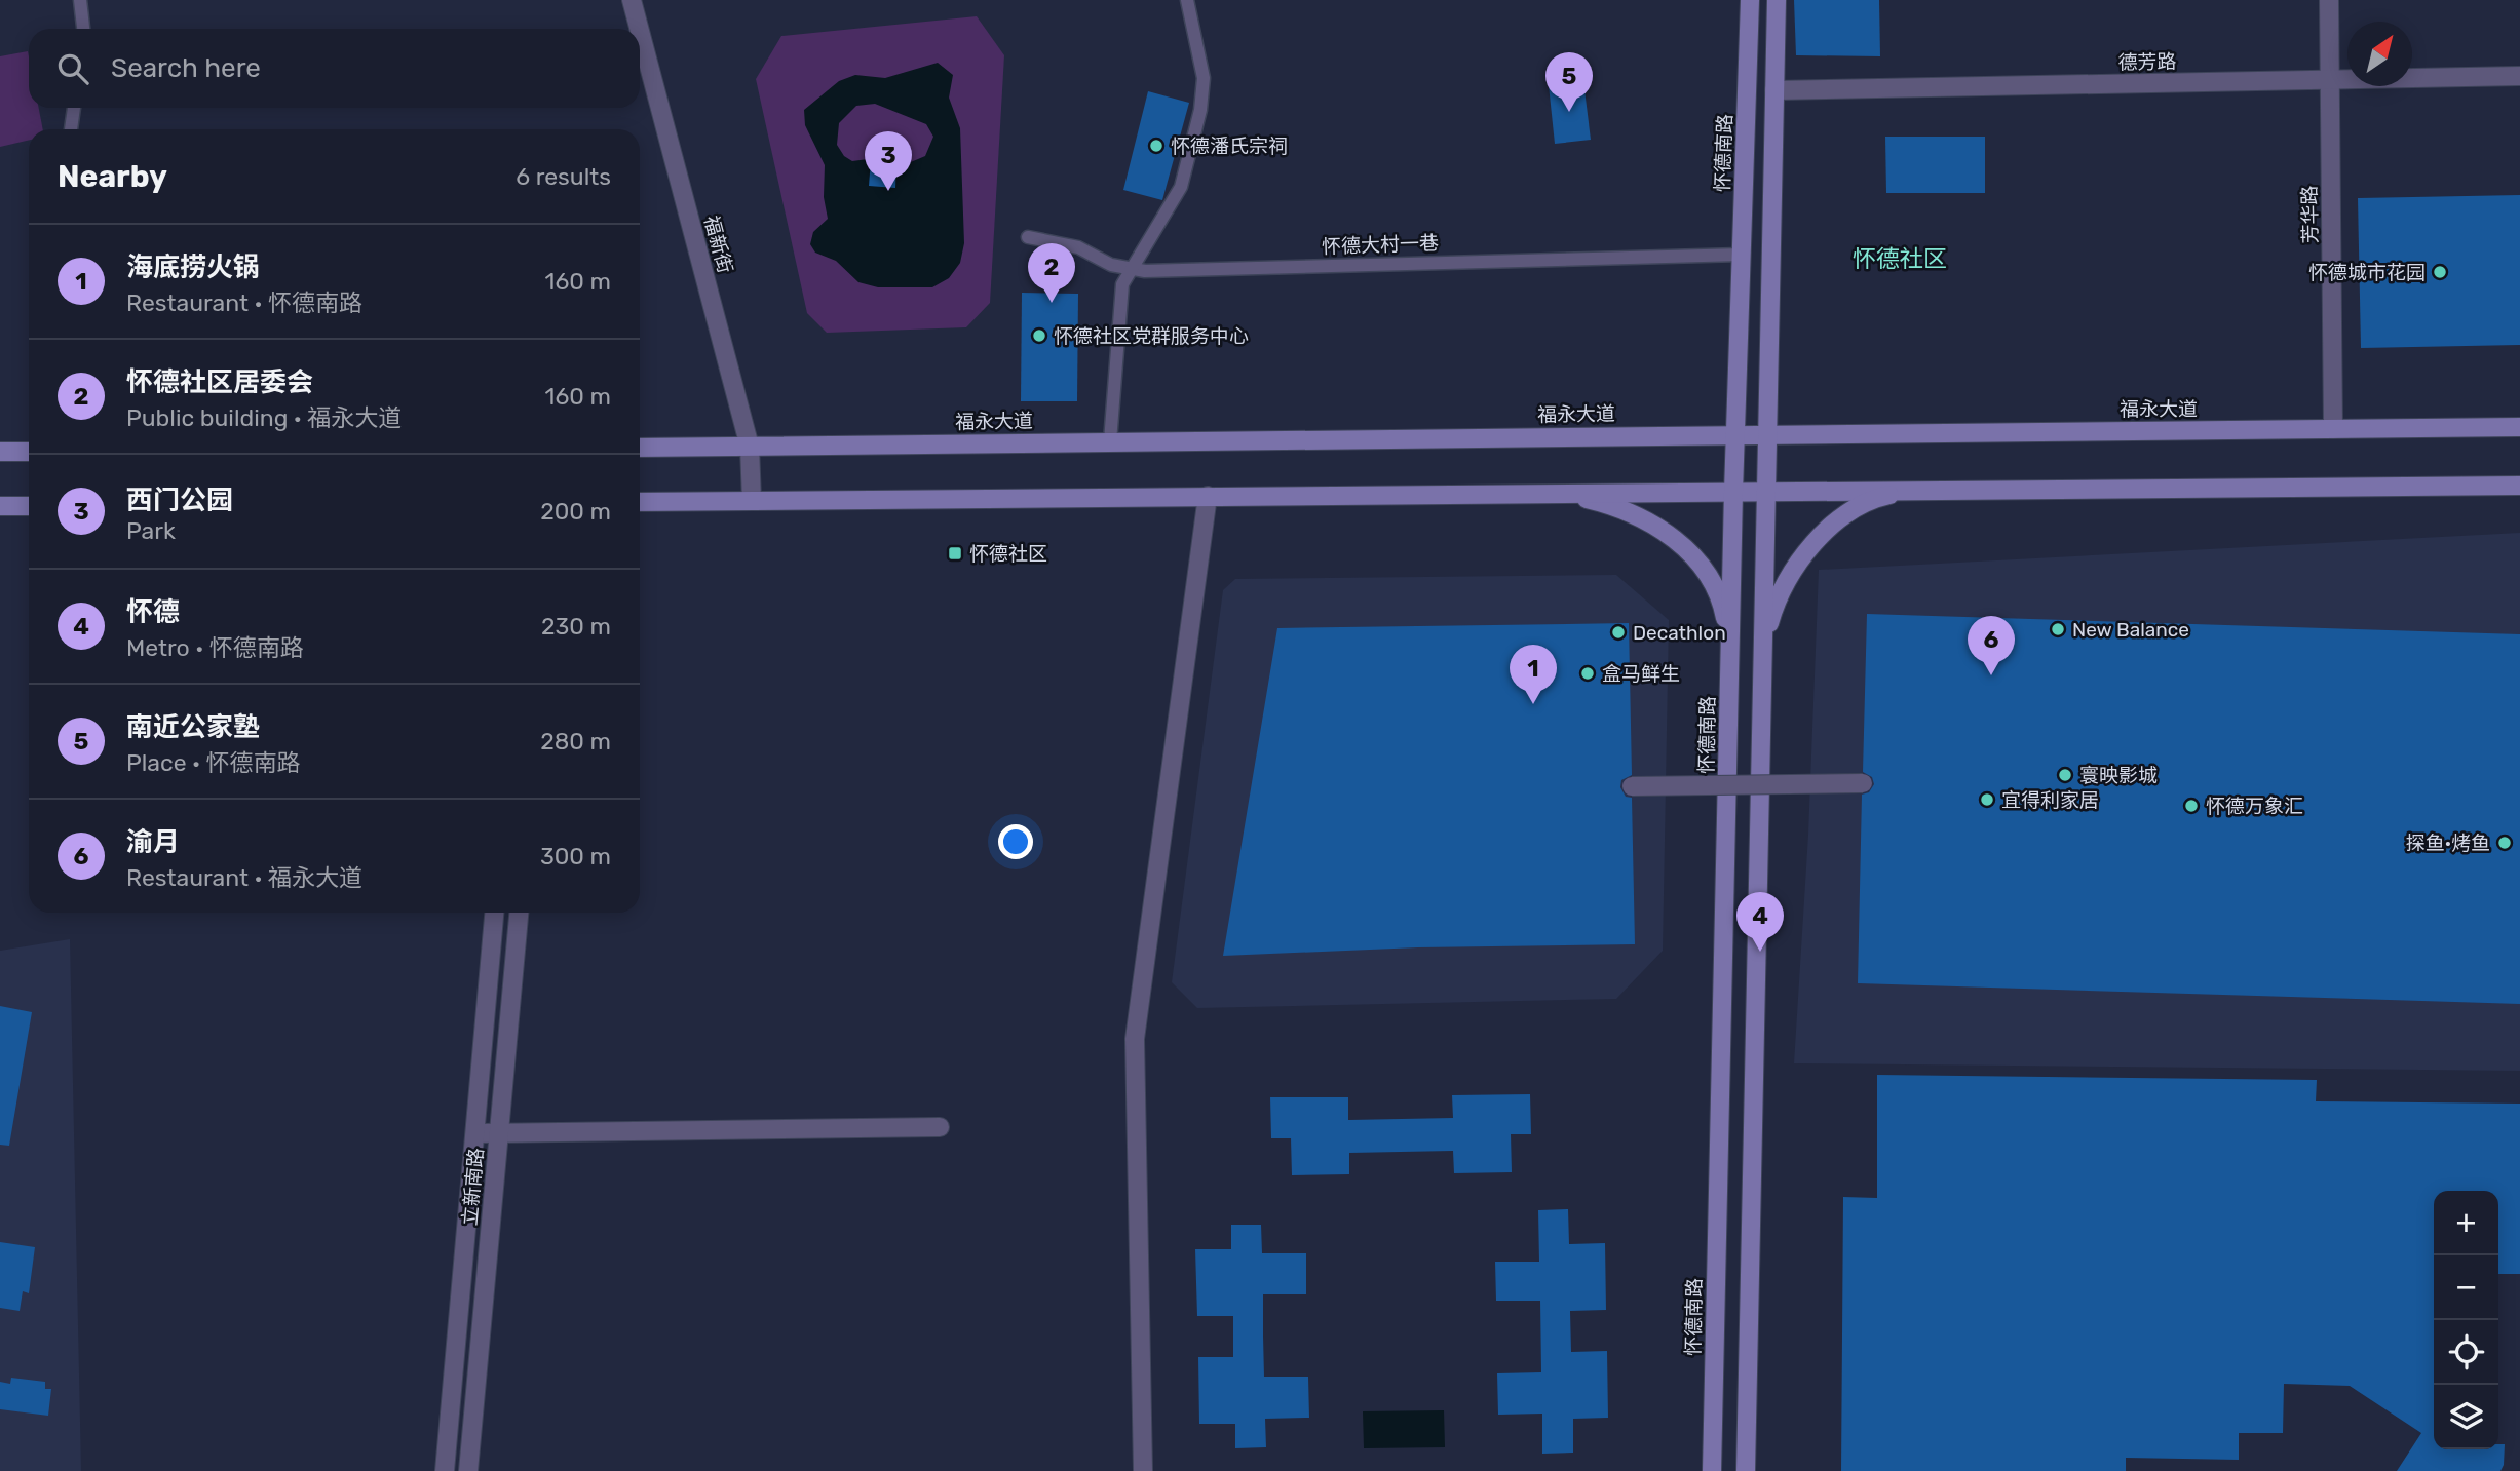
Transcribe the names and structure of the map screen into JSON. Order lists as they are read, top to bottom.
{
  "streets": {
    "main road": ["怀德南路", "福永大道"],
    "street": [
      "德芳路",
      "芳华路",
      "福新街",
      "立新南路"
    ],
    "lane": ["怀德大村一巷"]
  },
  "crossings": [
    ["德芳路", "芳华路"],
    ["怀德南路", "怀德大村一巷"],
    ["怀德南路", "福永大道"],
    ["芳华路", "福永大道"],
    ["福新街", "福永大道"]
  ],
  "districts": ["怀德社区"],
  "places": {
    "other": [
      "怀德潘氏宗祠",
      "怀德城市花园",
      "怀德社区党群服务中心",
      "New Balance",
      "Decathlon",
      "盒马鲜生",
      "寰映影城",
      "宜得利家居",
      "怀德万象汇",
      "探鱼·烤鱼"
    ],
    "transit": ["怀德社区"]
  },
  "north": "top right",
  "page": {
    "search": "Search here",
    "pins": [
      "5",
      "3",
      "2",
      "6",
      "1",
      "4"
    ],
    "heading": ["Nearby", "6 results"],
    "list": [
      {
        "mark": "1",
        "name": "海底捞火锅",
        "note": "Restaurant · 怀德南路",
        "value": "160 m"
      },
      {
        "mark": "2",
        "name": "怀德社区居委会",
        "note": "Public building · 福永大道",
        "value": "160 m"
      },
      {
        "mark": "3",
        "name": "西门公园",
        "note": "Park",
        "value": "200 m"
      },
      {
        "mark": "4",
        "name": "怀德",
        "note": "Metro · 怀德南路",
        "value": "230 m"
      },
      {
        "mark": "5",
        "name": "南近公家塾",
        "note": "Place · 怀德南路",
        "value": "280 m"
      },
      {
        "mark": "6",
        "name": "渝月",
        "note": "Restaurant · 福永大道",
        "value": "300 m"
      }
    ],
    "map_buttons": ["+", "−"]
  }
}
